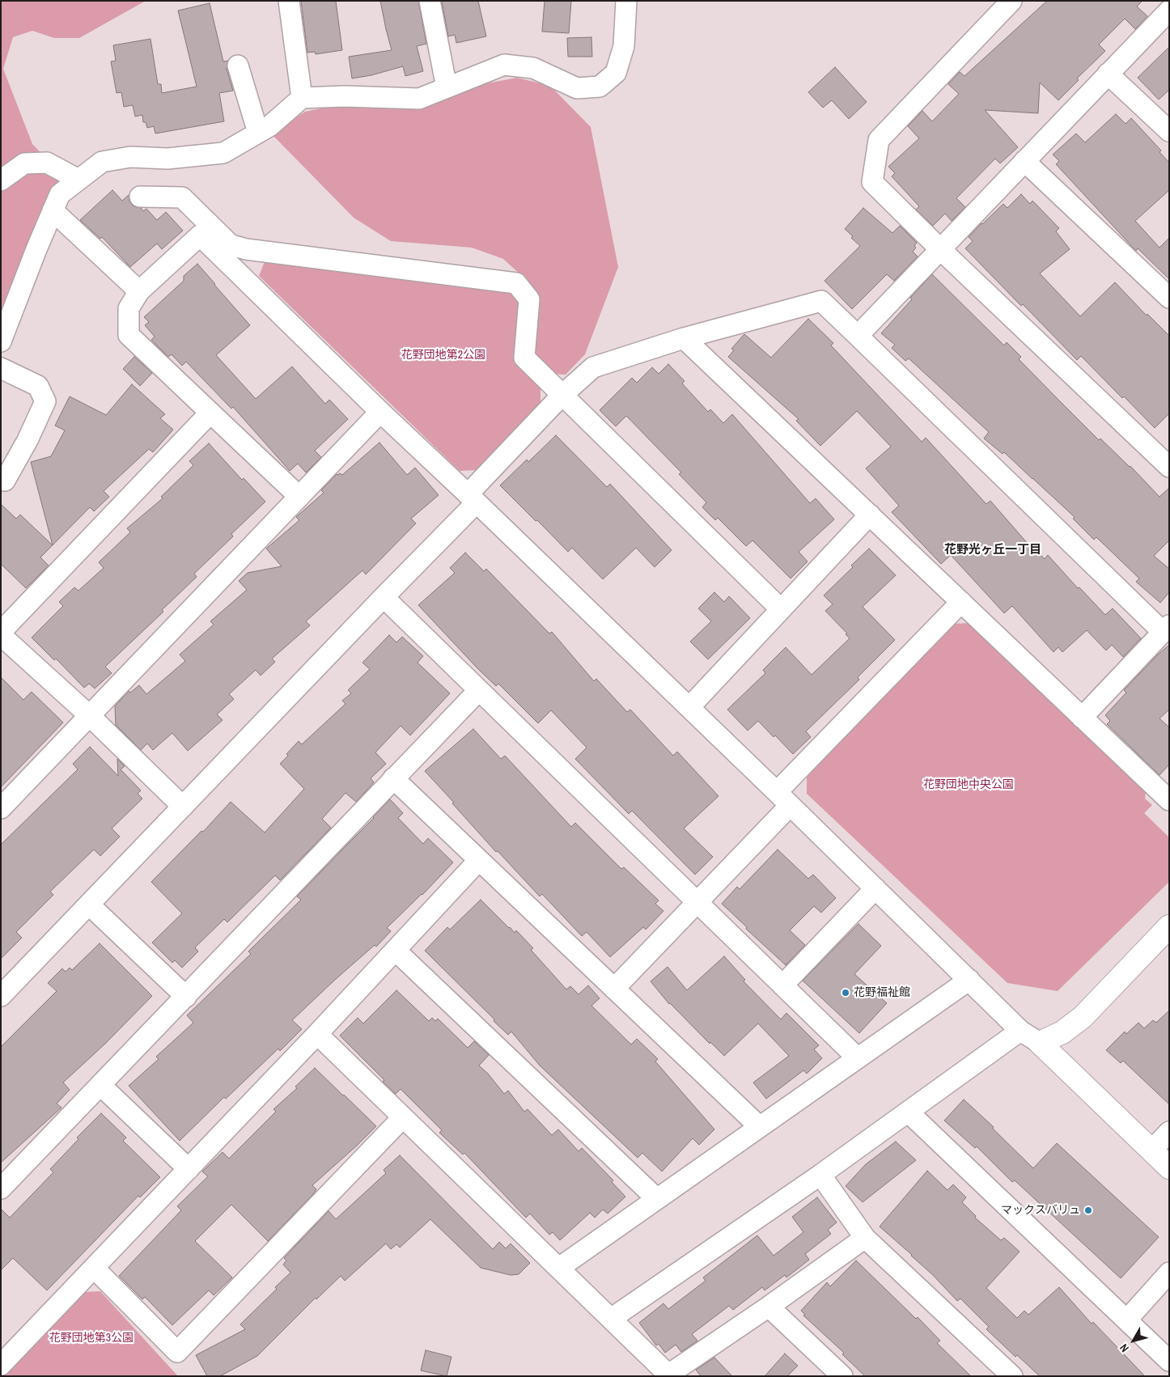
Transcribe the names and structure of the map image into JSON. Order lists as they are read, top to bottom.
{
  "districts": ["花野光ヶ丘一丁目"],
  "parks": ["花野団地第2公園", "花野団地中央公園", "花野団地第3公園"],
  "places": ["花野福祉館", "マックスバリュ"],
  "north": "bottom left"
}
